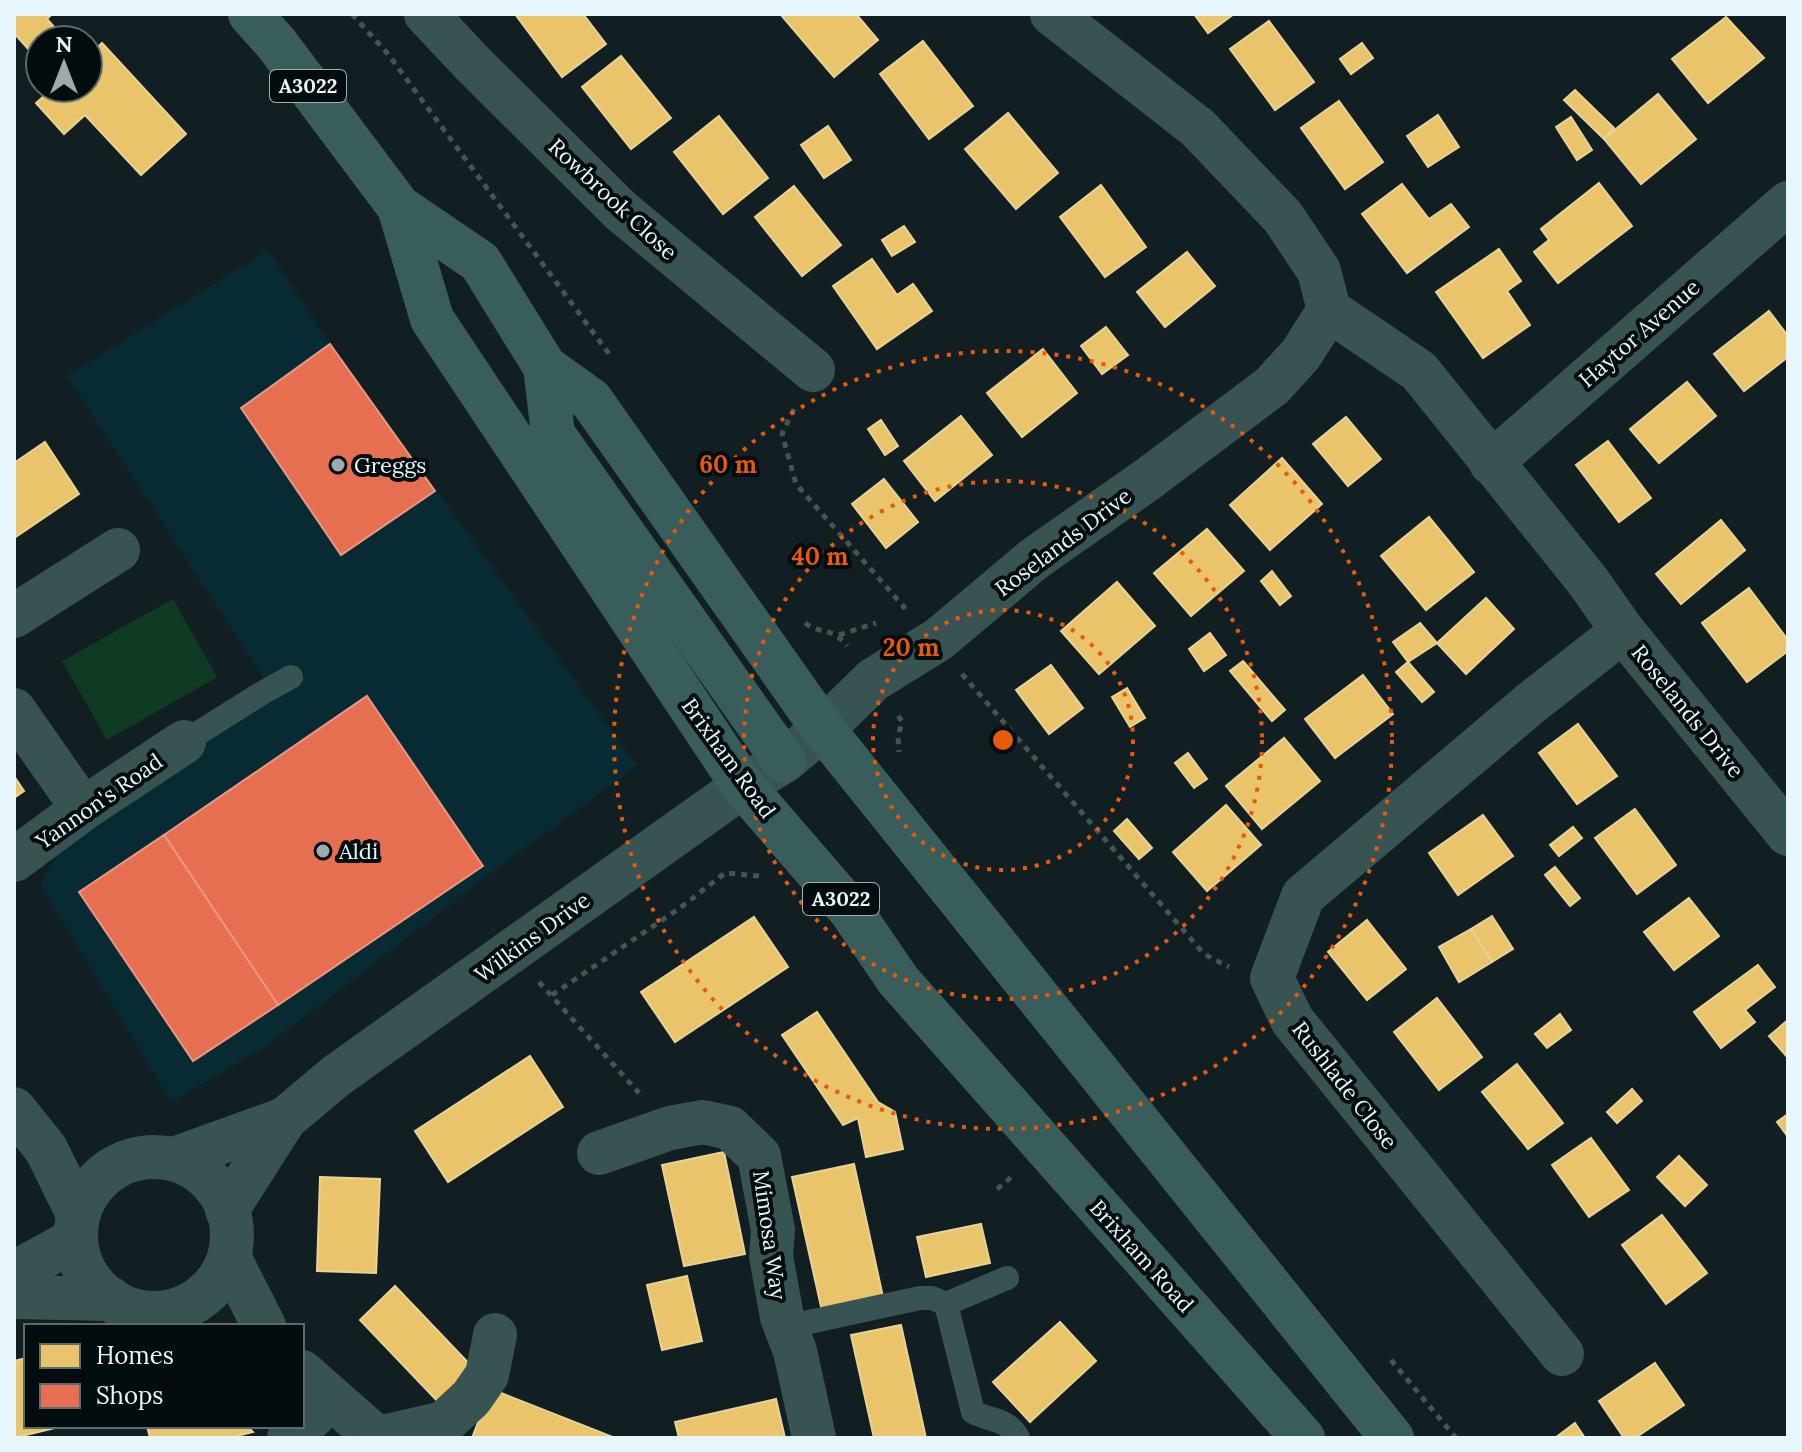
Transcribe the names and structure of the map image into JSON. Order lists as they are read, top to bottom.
{
  "streets": {
    "main road": ["A3022", "Brixham Road"],
    "street": [
      "Rowbrook Close",
      "Haytor Avenue",
      "Roselands Drive",
      "Yannon's Road",
      "Wilkins Drive",
      "Rushlade Close",
      "Mimosa Way"
    ]
  },
  "crossings": [
    ["Haytor Avenue", "Roselands Drive"],
    ["Roselands Drive", "Wilkins Drive"],
    ["Brixham Road", "Wilkins Drive"]
  ],
  "places": ["Greggs", "Aldi"],
  "legend": ["Homes", "Shops"],
  "north": "top",
  "rings": ["60 m", "40 m", "20 m"]
}
